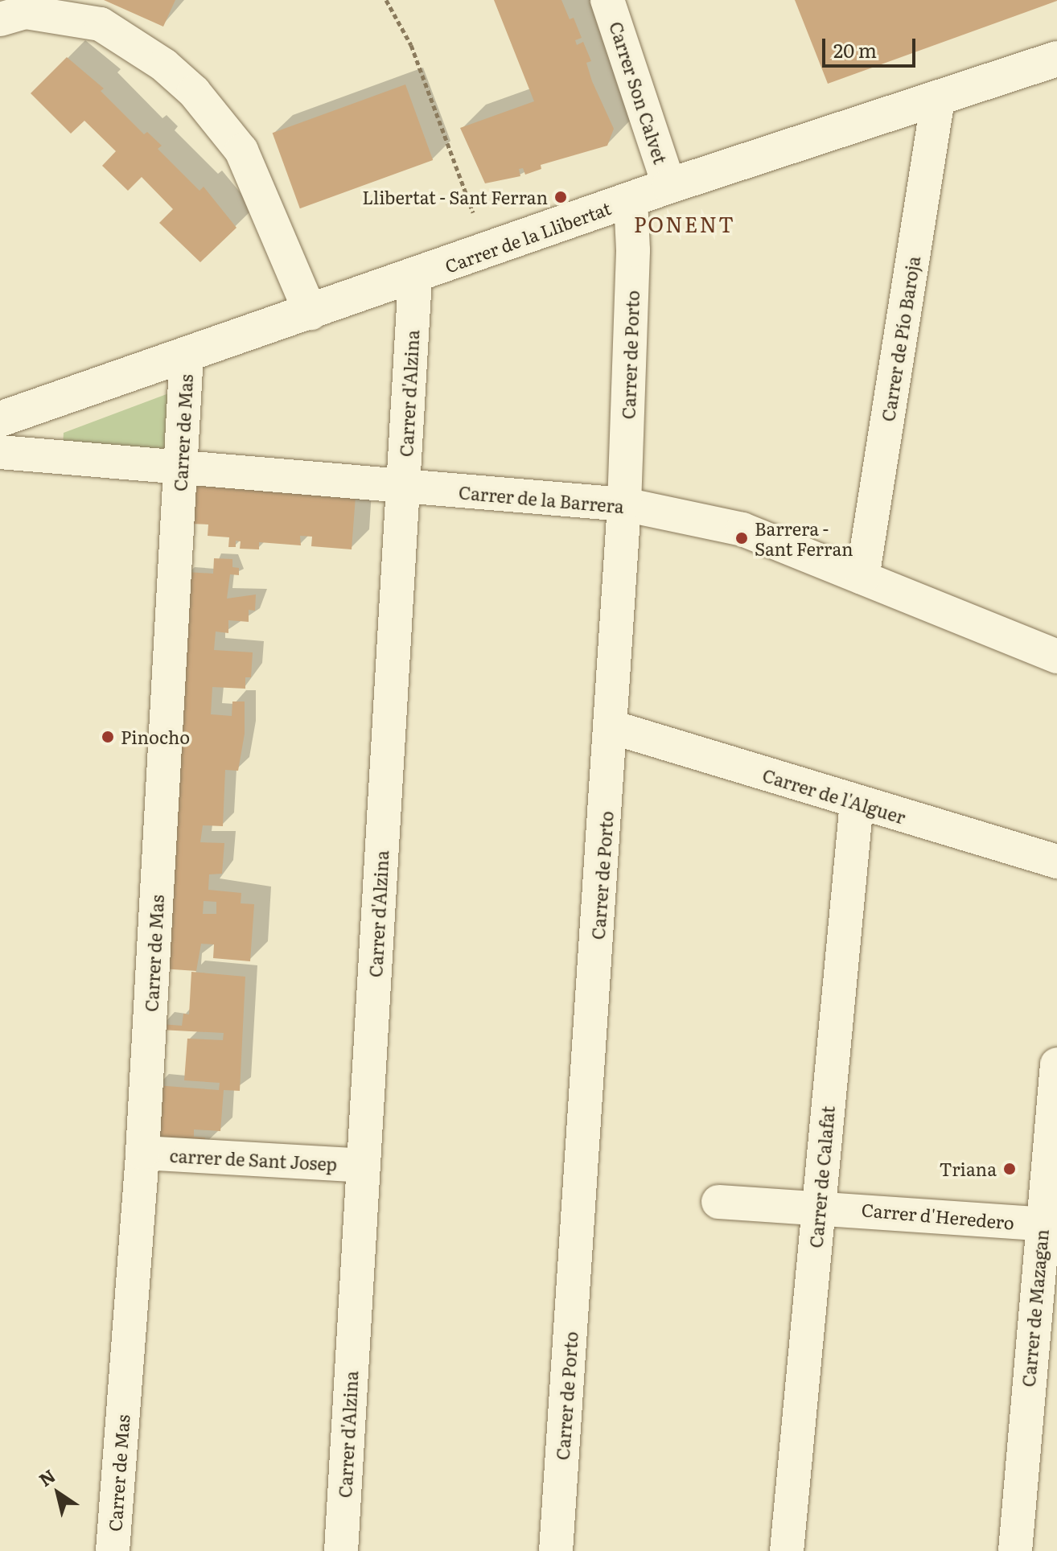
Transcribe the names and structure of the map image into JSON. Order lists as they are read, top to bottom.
{
  "streets": {
    "street": [
      "Carrer Son Calvet",
      "Carrer de la Llibertat",
      "Carrer de Pío Baroja",
      "Carrer de Porto",
      "Carrer d'Alzina",
      "Carrer de Mas",
      "Carrer de la Barrera",
      "Carrer de l'Alguer",
      "carrer de Sant Josep",
      "Carrer de Calafat",
      "Carrer d'Heredero",
      "Carrer de Mazagan"
    ]
  },
  "crossings": [
    ["Carrer Son Calvet", "Carrer de la Llibertat"],
    ["Carrer de la Llibertat", "Carrer de Pío Baroja"],
    ["Carrer de la Llibertat", "Carrer de Porto"],
    ["Carrer de la Llibertat", "Carrer d'Alzina"],
    ["Carrer de la Llibertat", "Carrer de Mas"],
    ["Carrer de Pío Baroja", "Carrer de la Barrera"],
    ["Carrer de Porto", "Carrer de la Barrera"],
    ["Carrer de Porto", "Carrer de l'Alguer"],
    ["Carrer d'Alzina", "Carrer de la Barrera"],
    ["Carrer d'Alzina", "carrer de Sant Josep"],
    ["Carrer de Mas", "Carrer de la Barrera"],
    ["Carrer de Mas", "carrer de Sant Josep"],
    ["Carrer de l'Alguer", "Carrer de Calafat"],
    ["Carrer de Calafat", "Carrer d'Heredero"],
    ["Carrer d'Heredero", "Carrer de Mazagan"]
  ],
  "districts": ["PONENT"],
  "places": [
    "Llibertat - Sant Ferran",
    "Barrera - Sant Ferran",
    "Pinocho",
    "Triana"
  ],
  "scale_bar": "20 m",
  "north": "top left"
}
